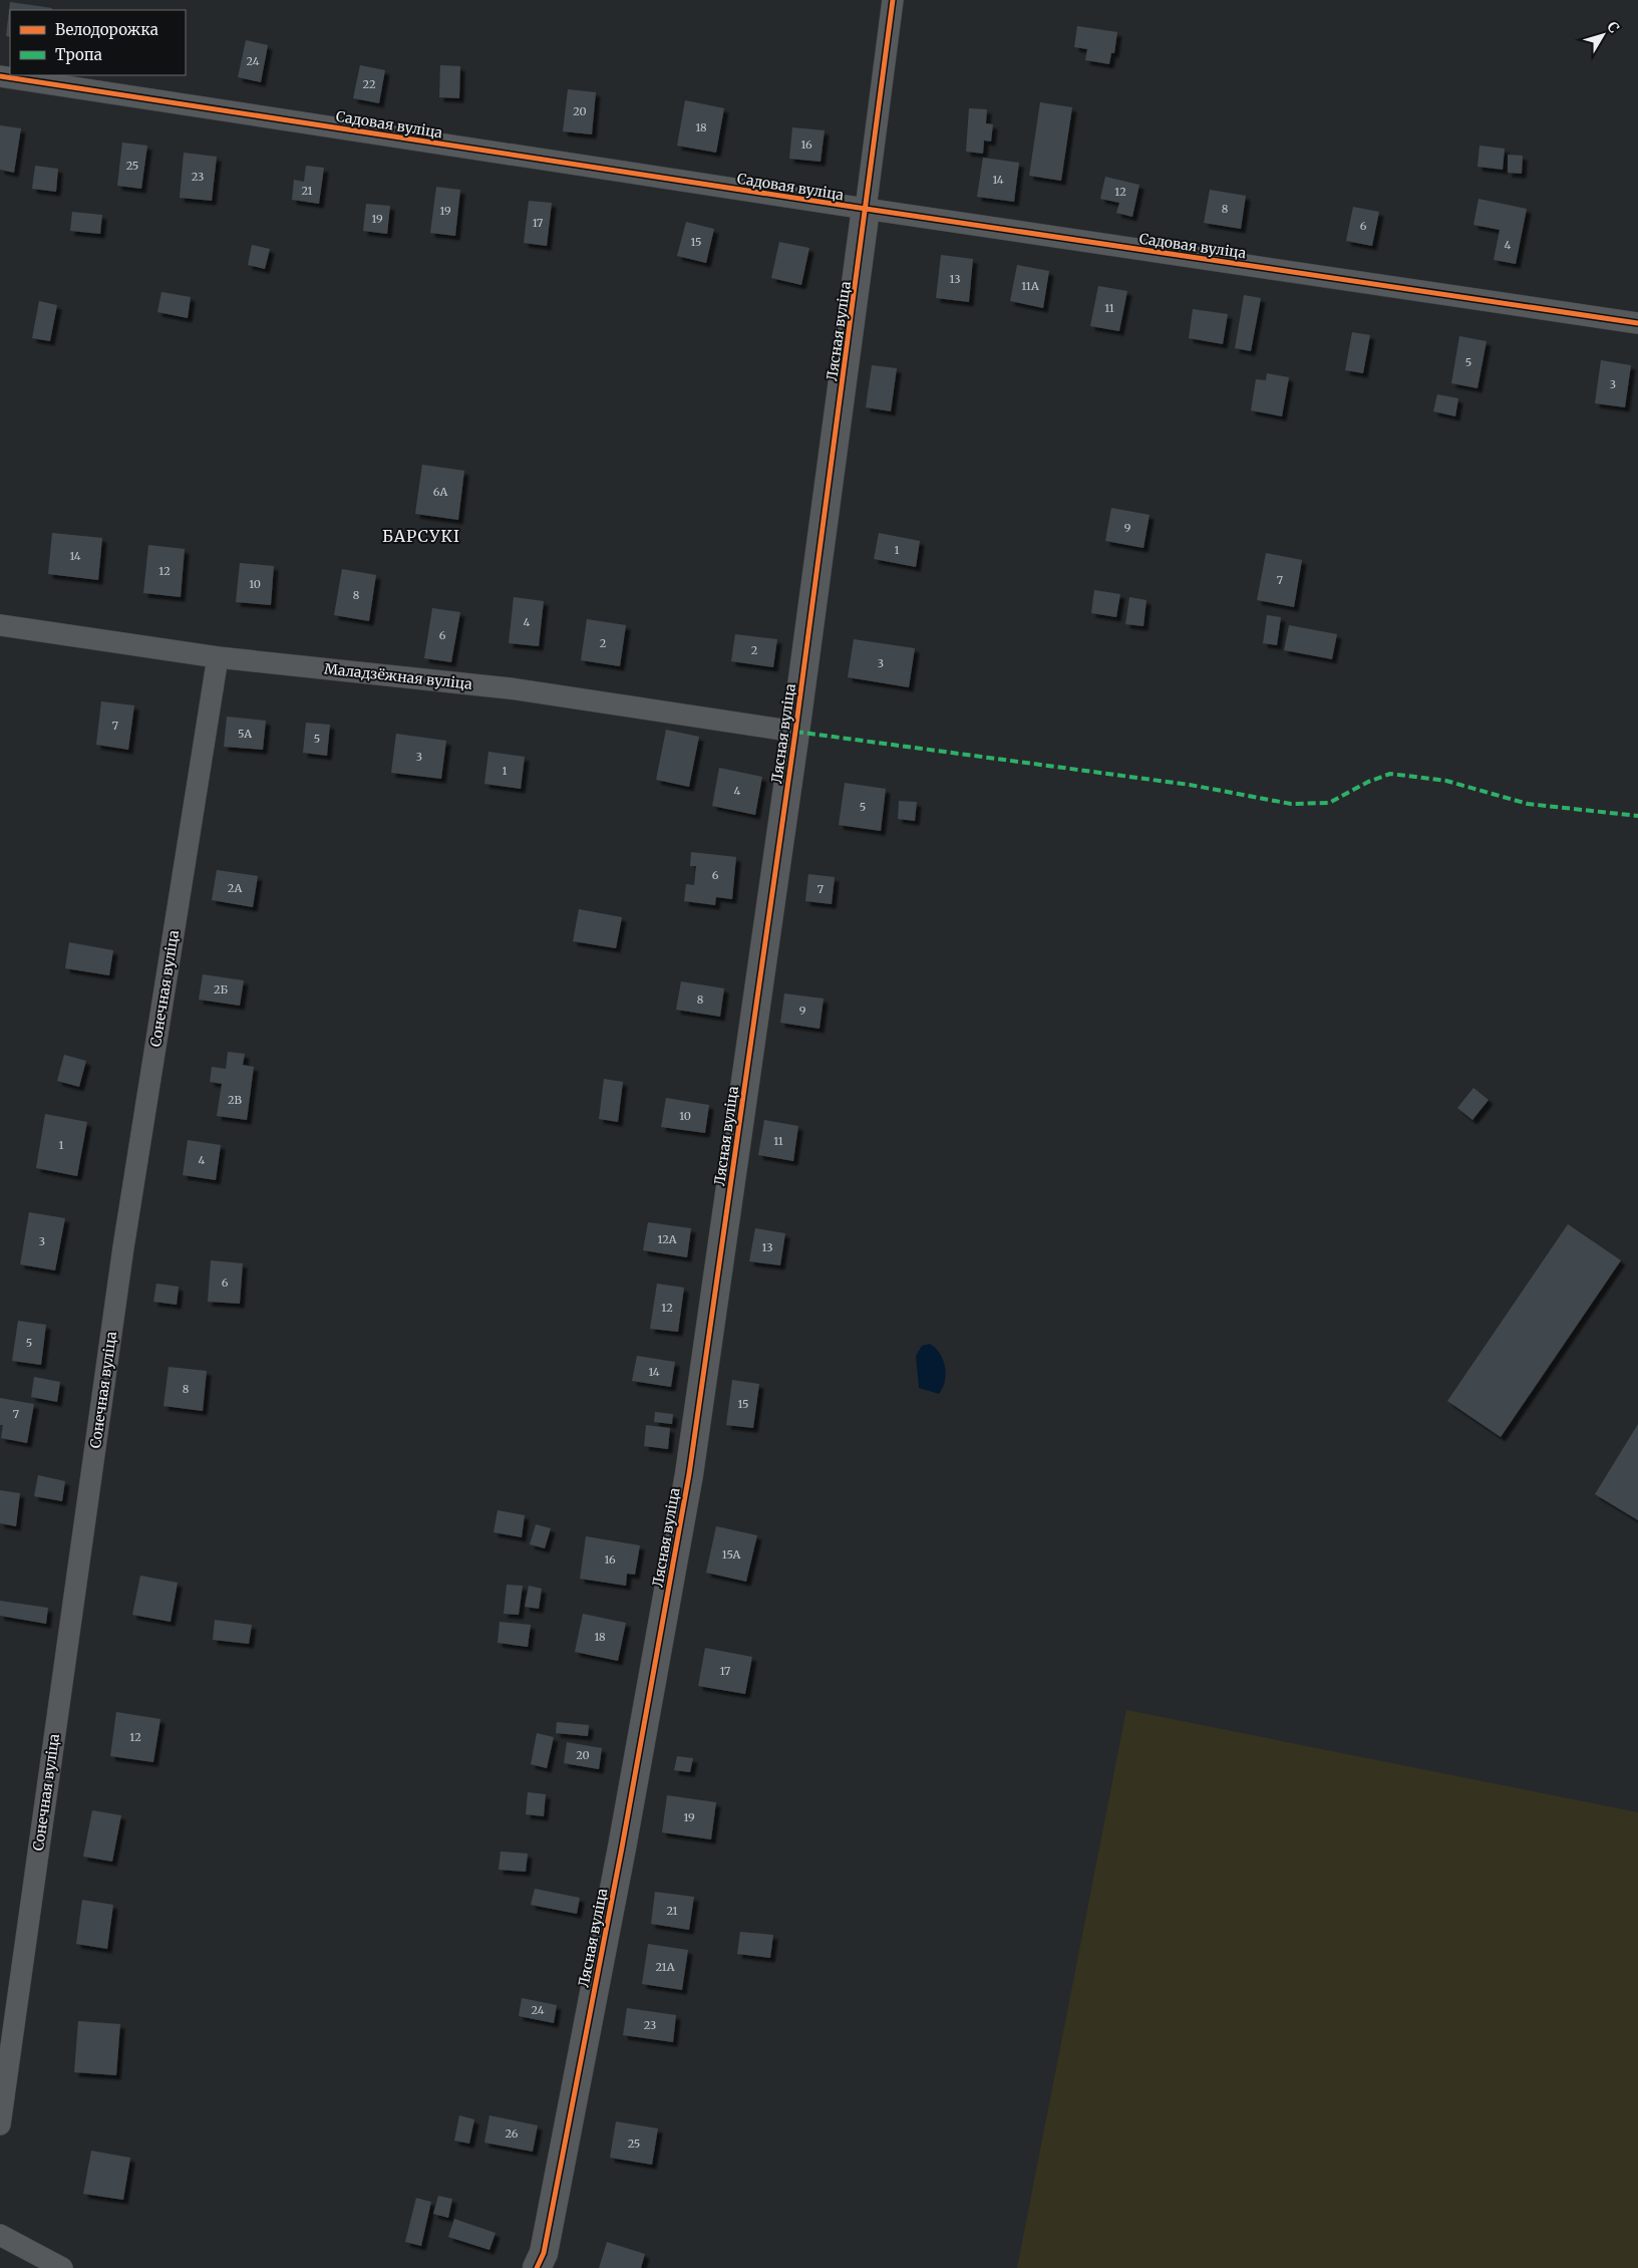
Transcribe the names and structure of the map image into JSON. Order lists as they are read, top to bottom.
{
  "streets": {
    "street": [
      "Садовая вуліца",
      "Лясная вуліца",
      "Маладзёжная вуліца",
      "Сонечная вуліца"
    ]
  },
  "crossings": [
    ["Садовая вуліца", "Лясная вуліца"],
    ["Лясная вуліца", "Маладзёжная вуліца"],
    ["Маладзёжная вуліца", "Сонечная вуліца"]
  ],
  "districts": ["БАРСУКІ"],
  "house_numbers": [
    "24",
    "22",
    "20",
    "18",
    "16",
    "25",
    "23",
    "14",
    "21",
    "12",
    "8",
    "19",
    "19",
    "17",
    "6",
    "15",
    "4",
    "13",
    "11А",
    "11",
    "5",
    "3",
    "6А",
    "9",
    "1",
    "14",
    "12",
    "7",
    "10",
    "8",
    "4",
    "6",
    "2",
    "2",
    "3",
    "7",
    "5А",
    "5",
    "3",
    "1",
    "4",
    "5",
    "6",
    "2А",
    "7",
    "2Б",
    "8",
    "9",
    "2В",
    "10",
    "11",
    "1",
    "4",
    "12А",
    "3",
    "13",
    "6",
    "12",
    "5",
    "14",
    "8",
    "15",
    "7",
    "15А",
    "16",
    "18",
    "17",
    "12",
    "20",
    "19",
    "21",
    "21А",
    "24",
    "23",
    "26",
    "25"
  ],
  "legend": ["Велодорожка", "Тропа"],
  "north": "top right"
}
